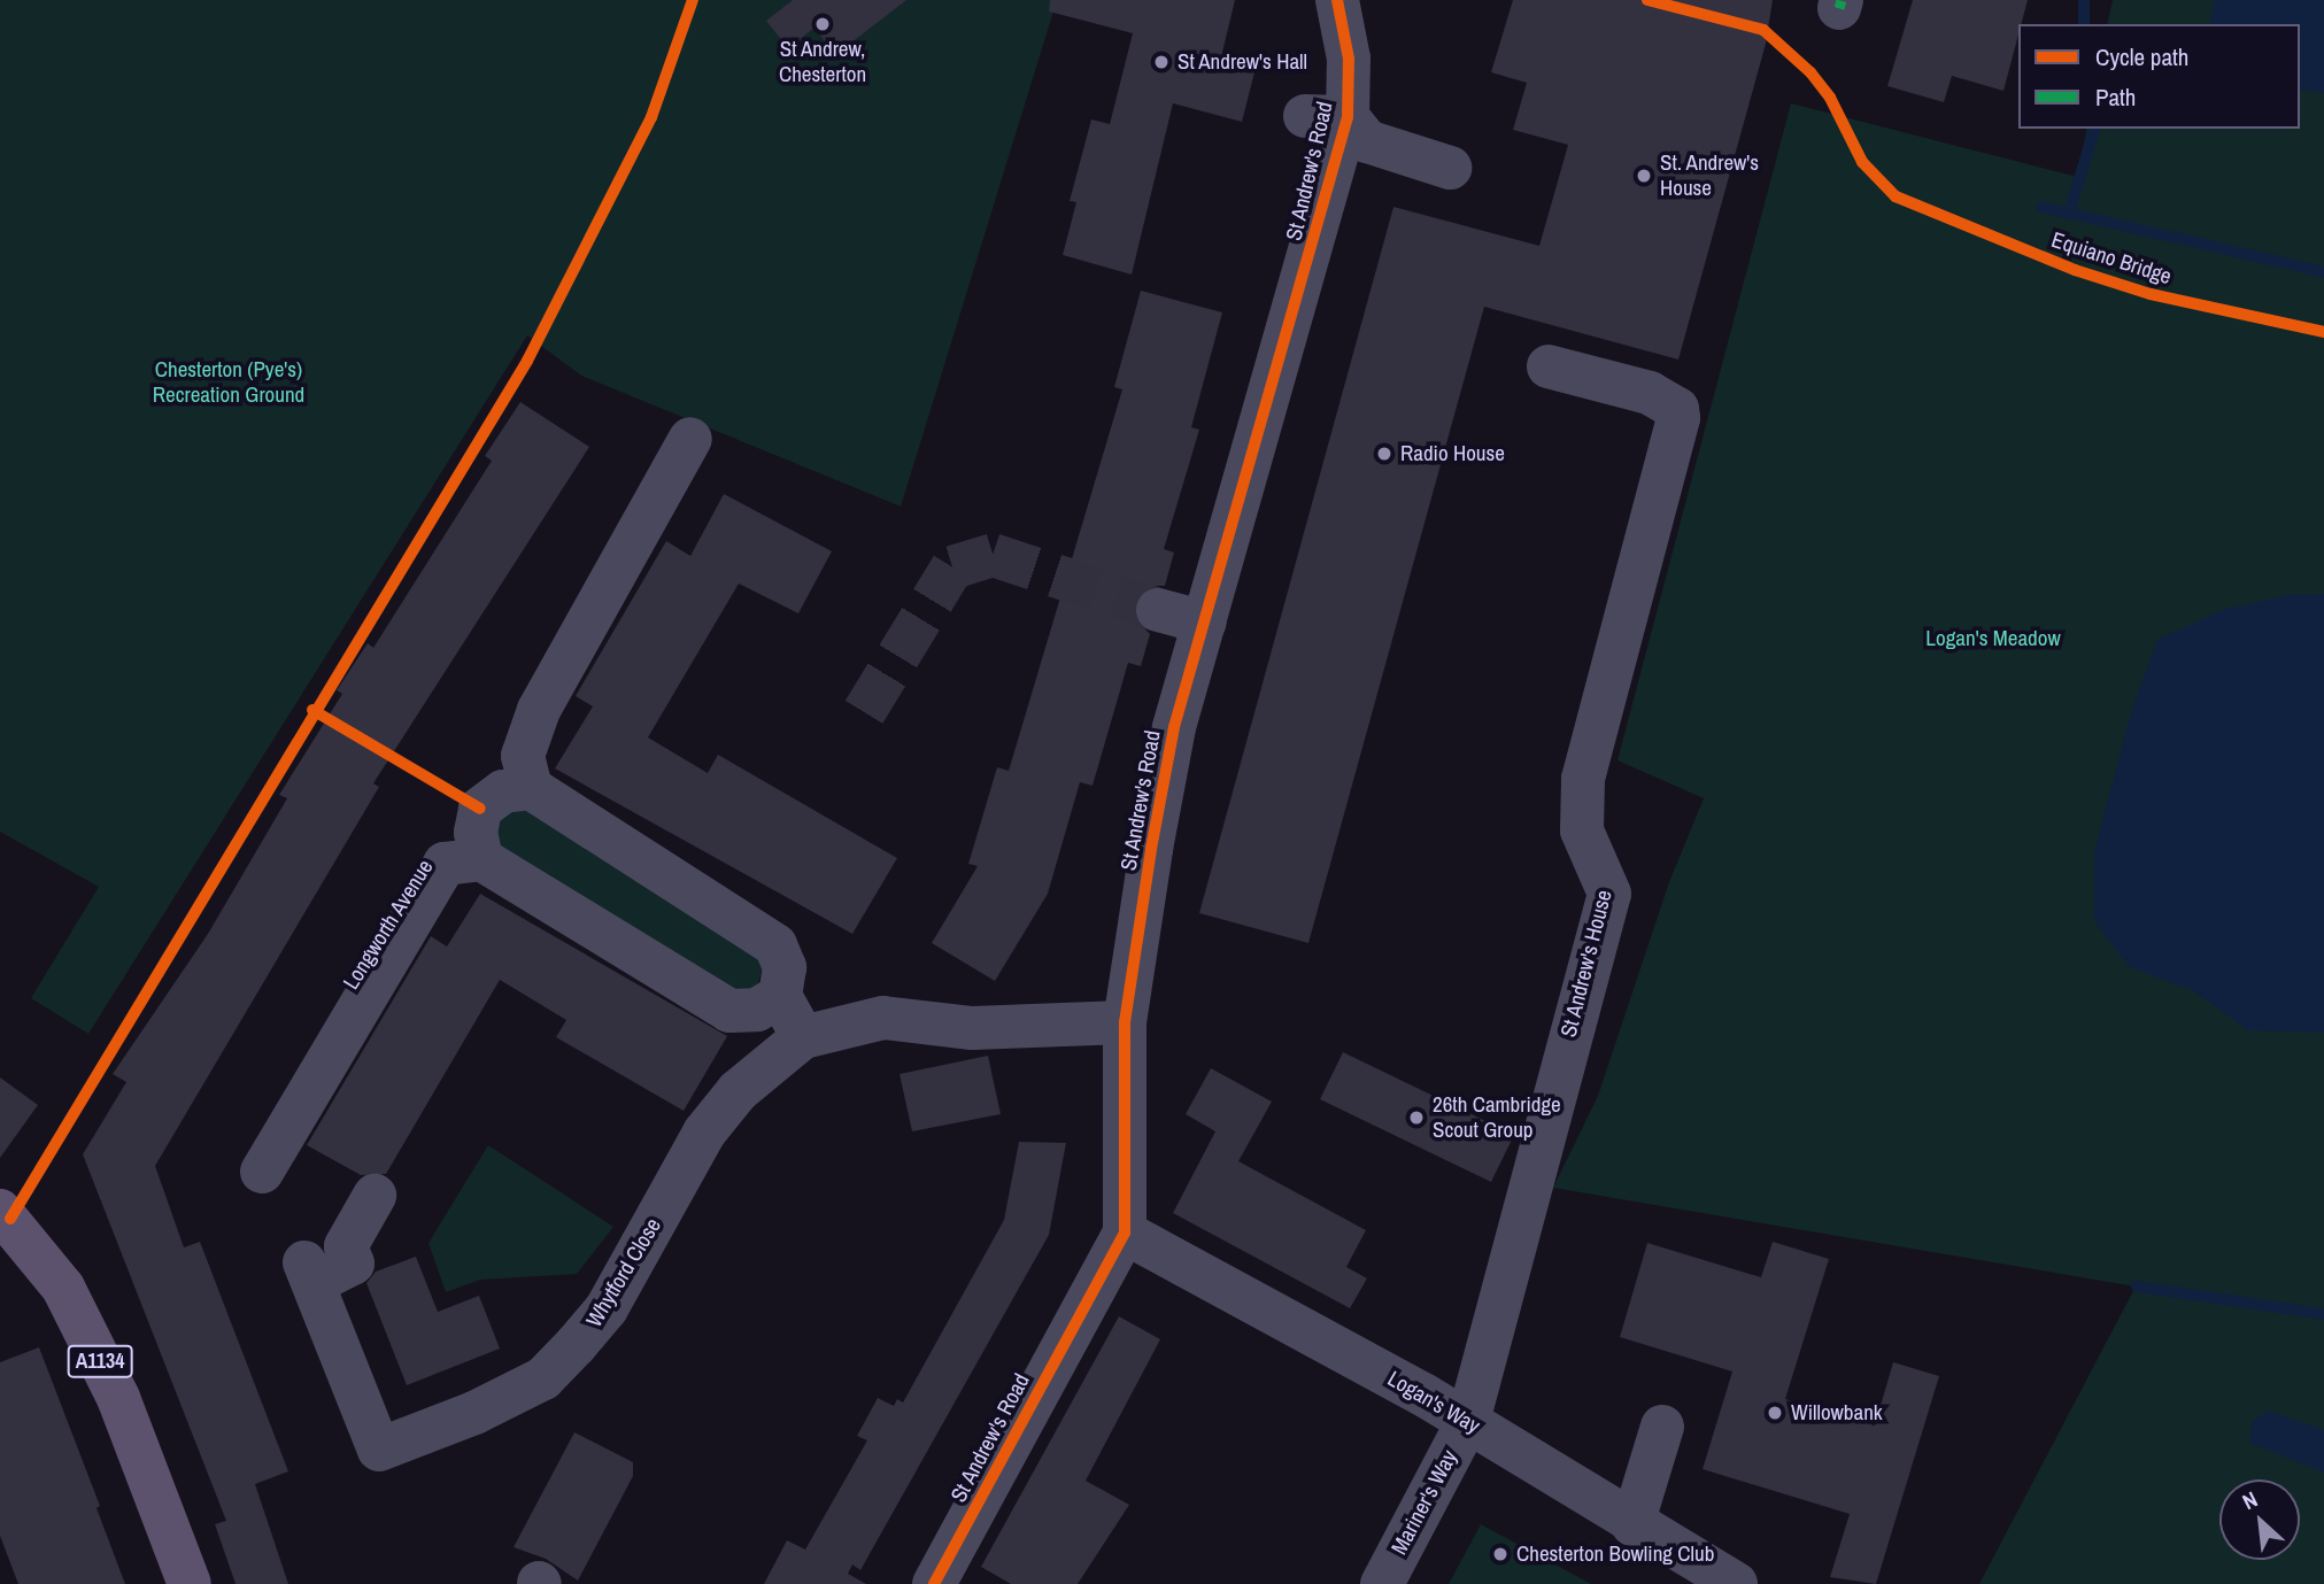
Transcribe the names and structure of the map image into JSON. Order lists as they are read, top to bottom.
{
  "streets": {
    "main road": ["A1134"],
    "street": [
      "St Andrew's Road",
      "Longworth Avenue",
      "St Andrew's House",
      "Whytford Close",
      "Logan's Way",
      "Mariner's Way"
    ],
    "cycle path": ["Equiano Bridge"]
  },
  "crossings": [
    ["St Andrew's Road", "Logan's Way"],
    ["St Andrew's House", "Logan's Way"],
    ["St Andrew's House", "Mariner's Way"],
    ["Logan's Way", "Mariner's Way"]
  ],
  "parks": ["Chesterton (Pye's) Recreation Ground", "Logan's Meadow"],
  "places": [
    "St Andrew, Chesterton",
    "St Andrew's Hall",
    "St. Andrew's House",
    "Radio House",
    "26th Cambridge Scout Group",
    "Willowbank",
    "Chesterton Bowling Club"
  ],
  "legend": ["Cycle path", "Path"],
  "north": "top left"
}
